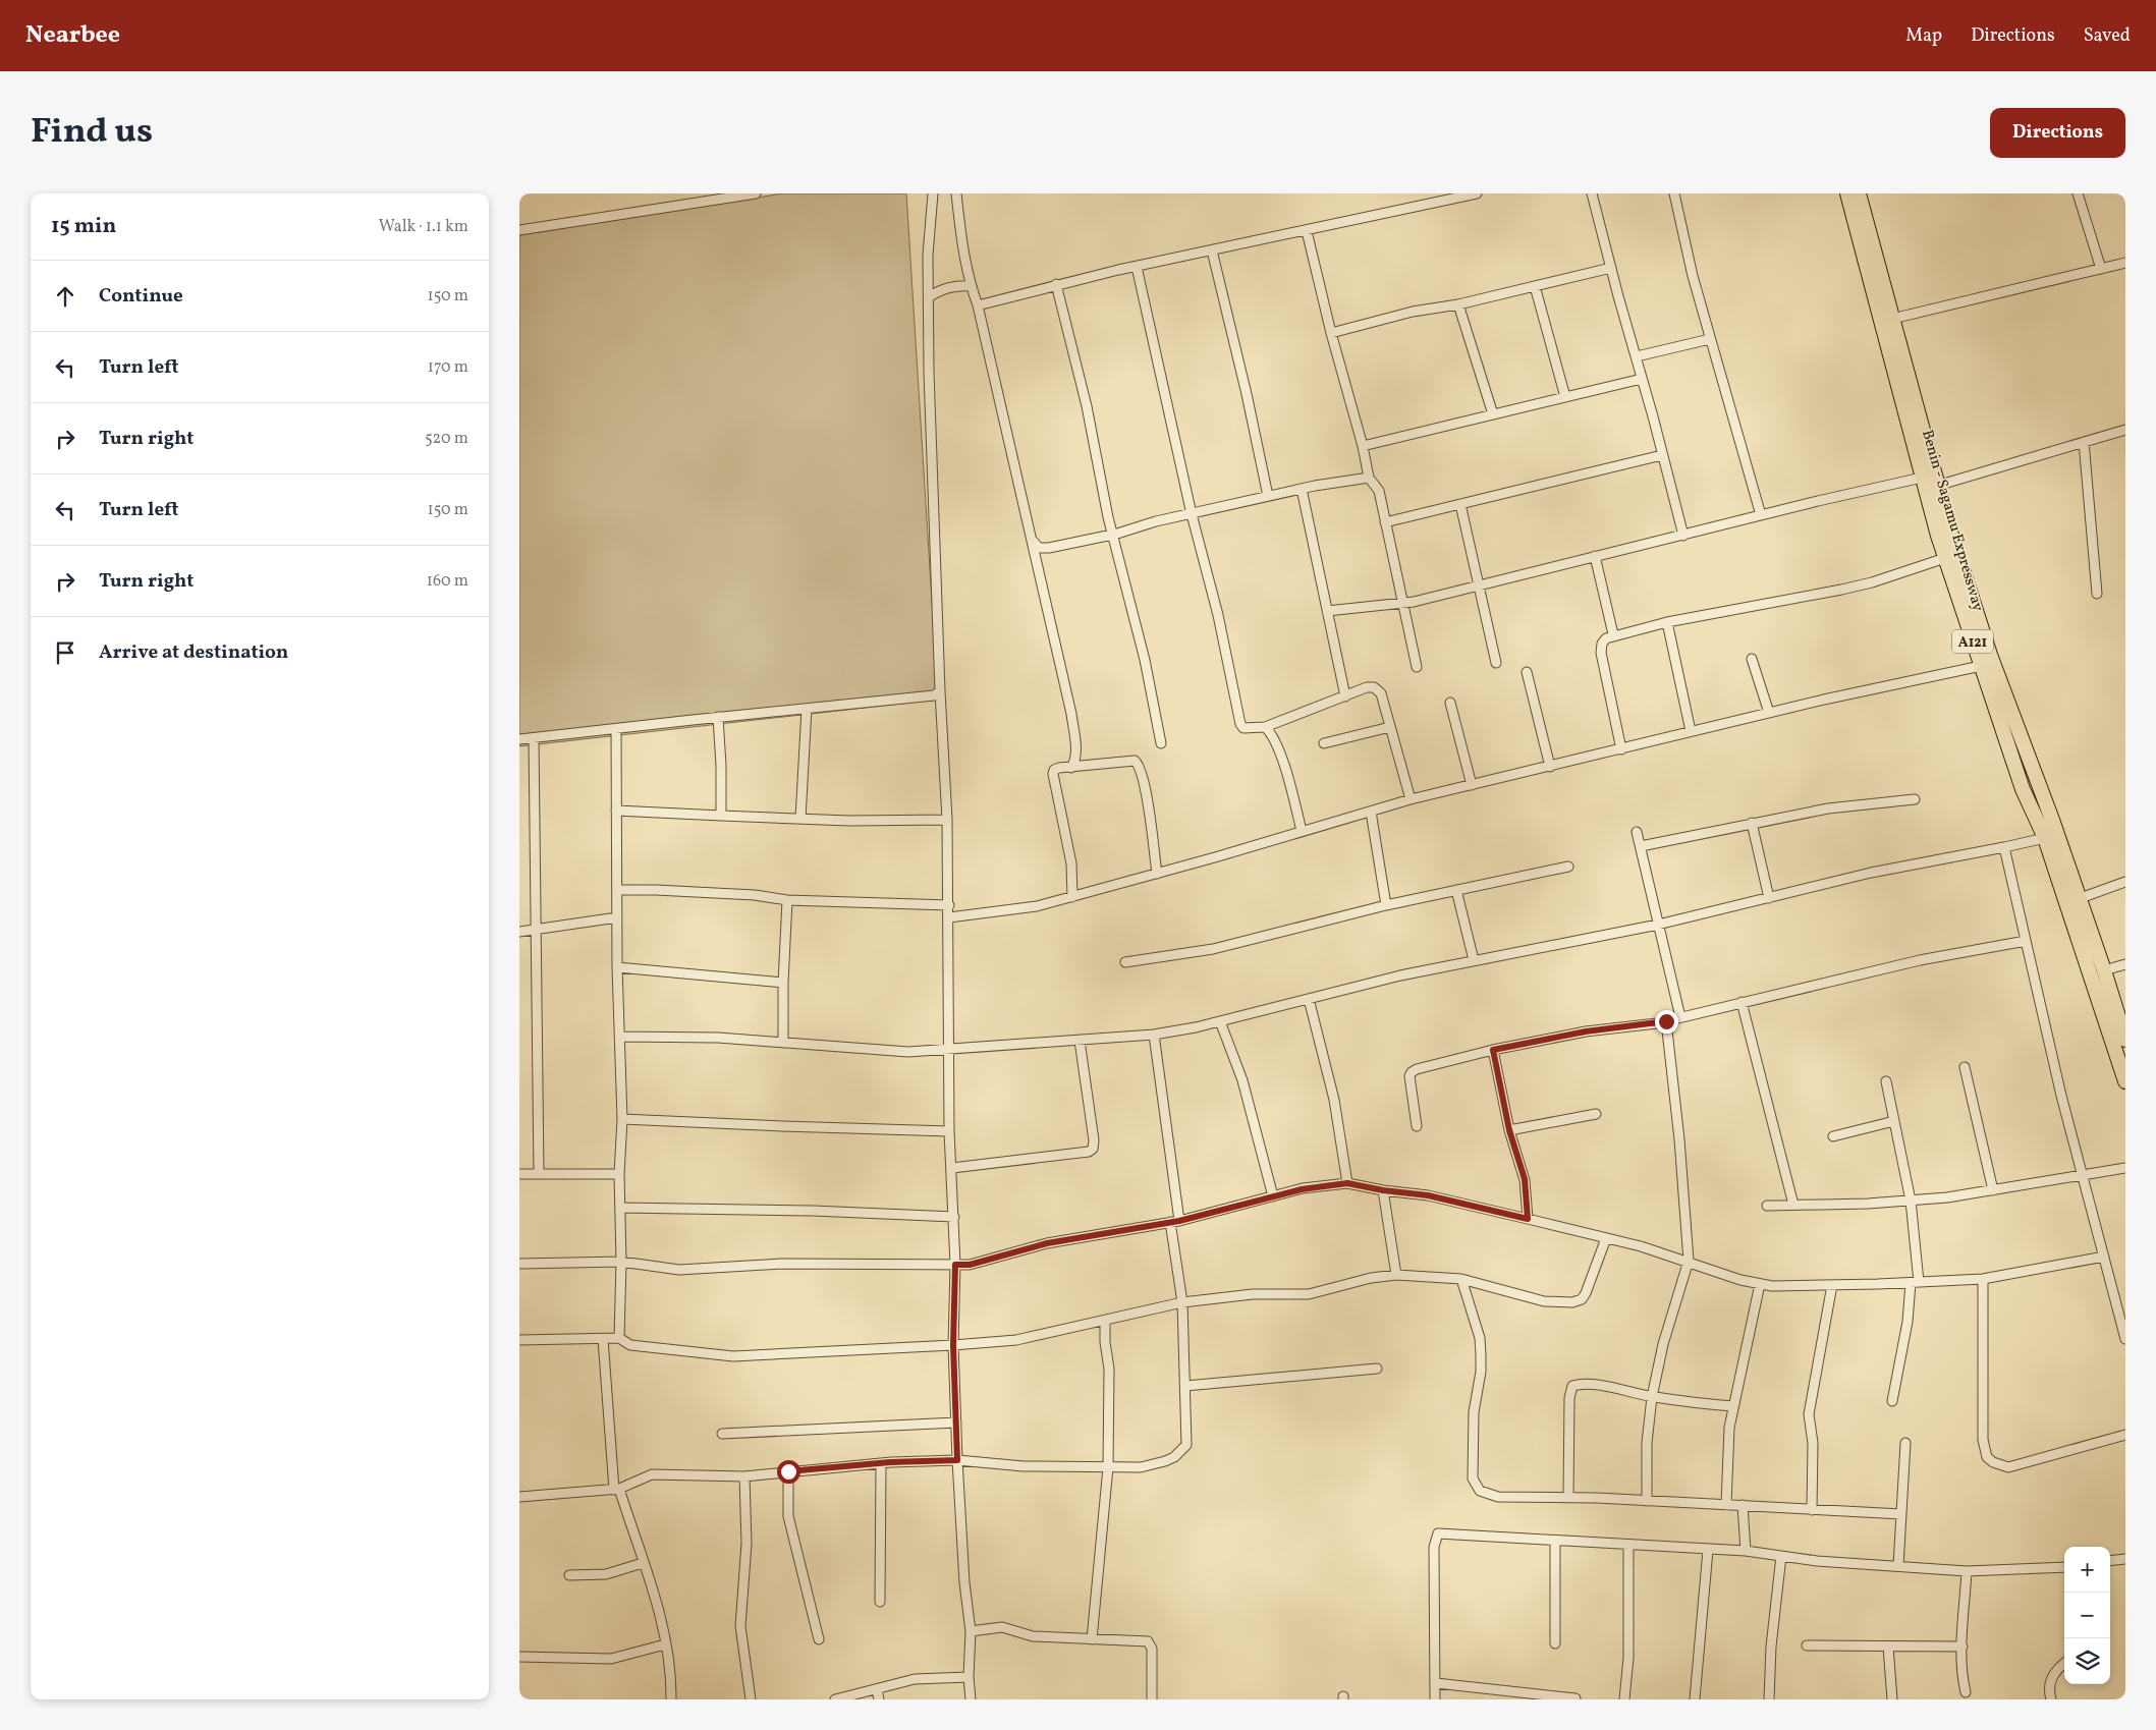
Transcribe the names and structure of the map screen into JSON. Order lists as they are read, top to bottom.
{
  "streets": {
    "highway": ["Benin - Sagamu Expressway", "A121"]
  },
  "page": {
    "header": "Nearbee",
    "nav": ["Map", "Directions", "Saved"],
    "title": "Find us",
    "buttons": "Directions",
    "heading": ["15 min", "Walk · 1.1 km"],
    "list": [
      ["Continue", "150 m"],
      ["Turn left", "170 m"],
      ["Turn right", "520 m"],
      ["Turn left", "150 m"],
      ["Turn right", "160 m"],
      "Arrive at destination"
    ],
    "map_buttons": ["+", "−"]
  }
}
